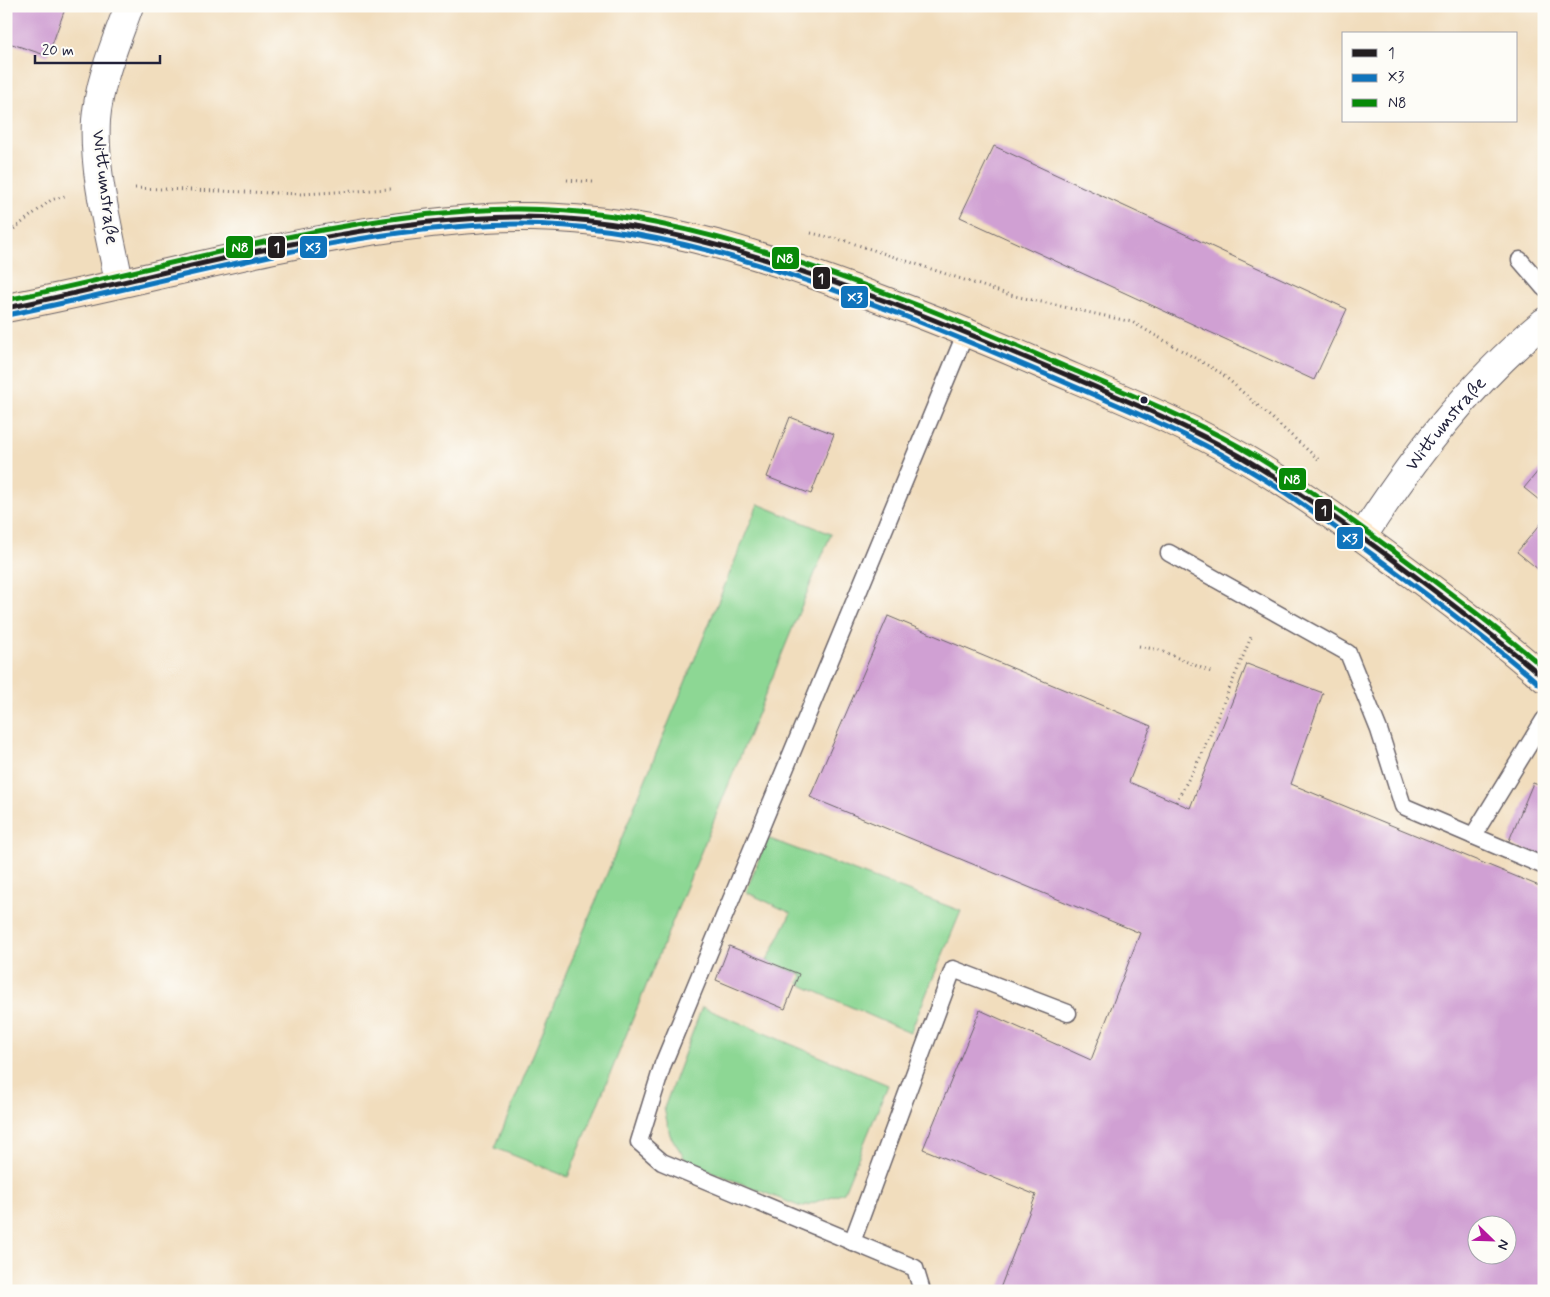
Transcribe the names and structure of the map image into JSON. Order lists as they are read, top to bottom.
{
  "streets": {
    "street": ["Wittumstraße"]
  },
  "lines": ["transit line N8", "transit line 1", "transit line X3"],
  "legend": ["1", "X3", "N8"],
  "scale_bar": "20 m",
  "north": "bottom right"
}
